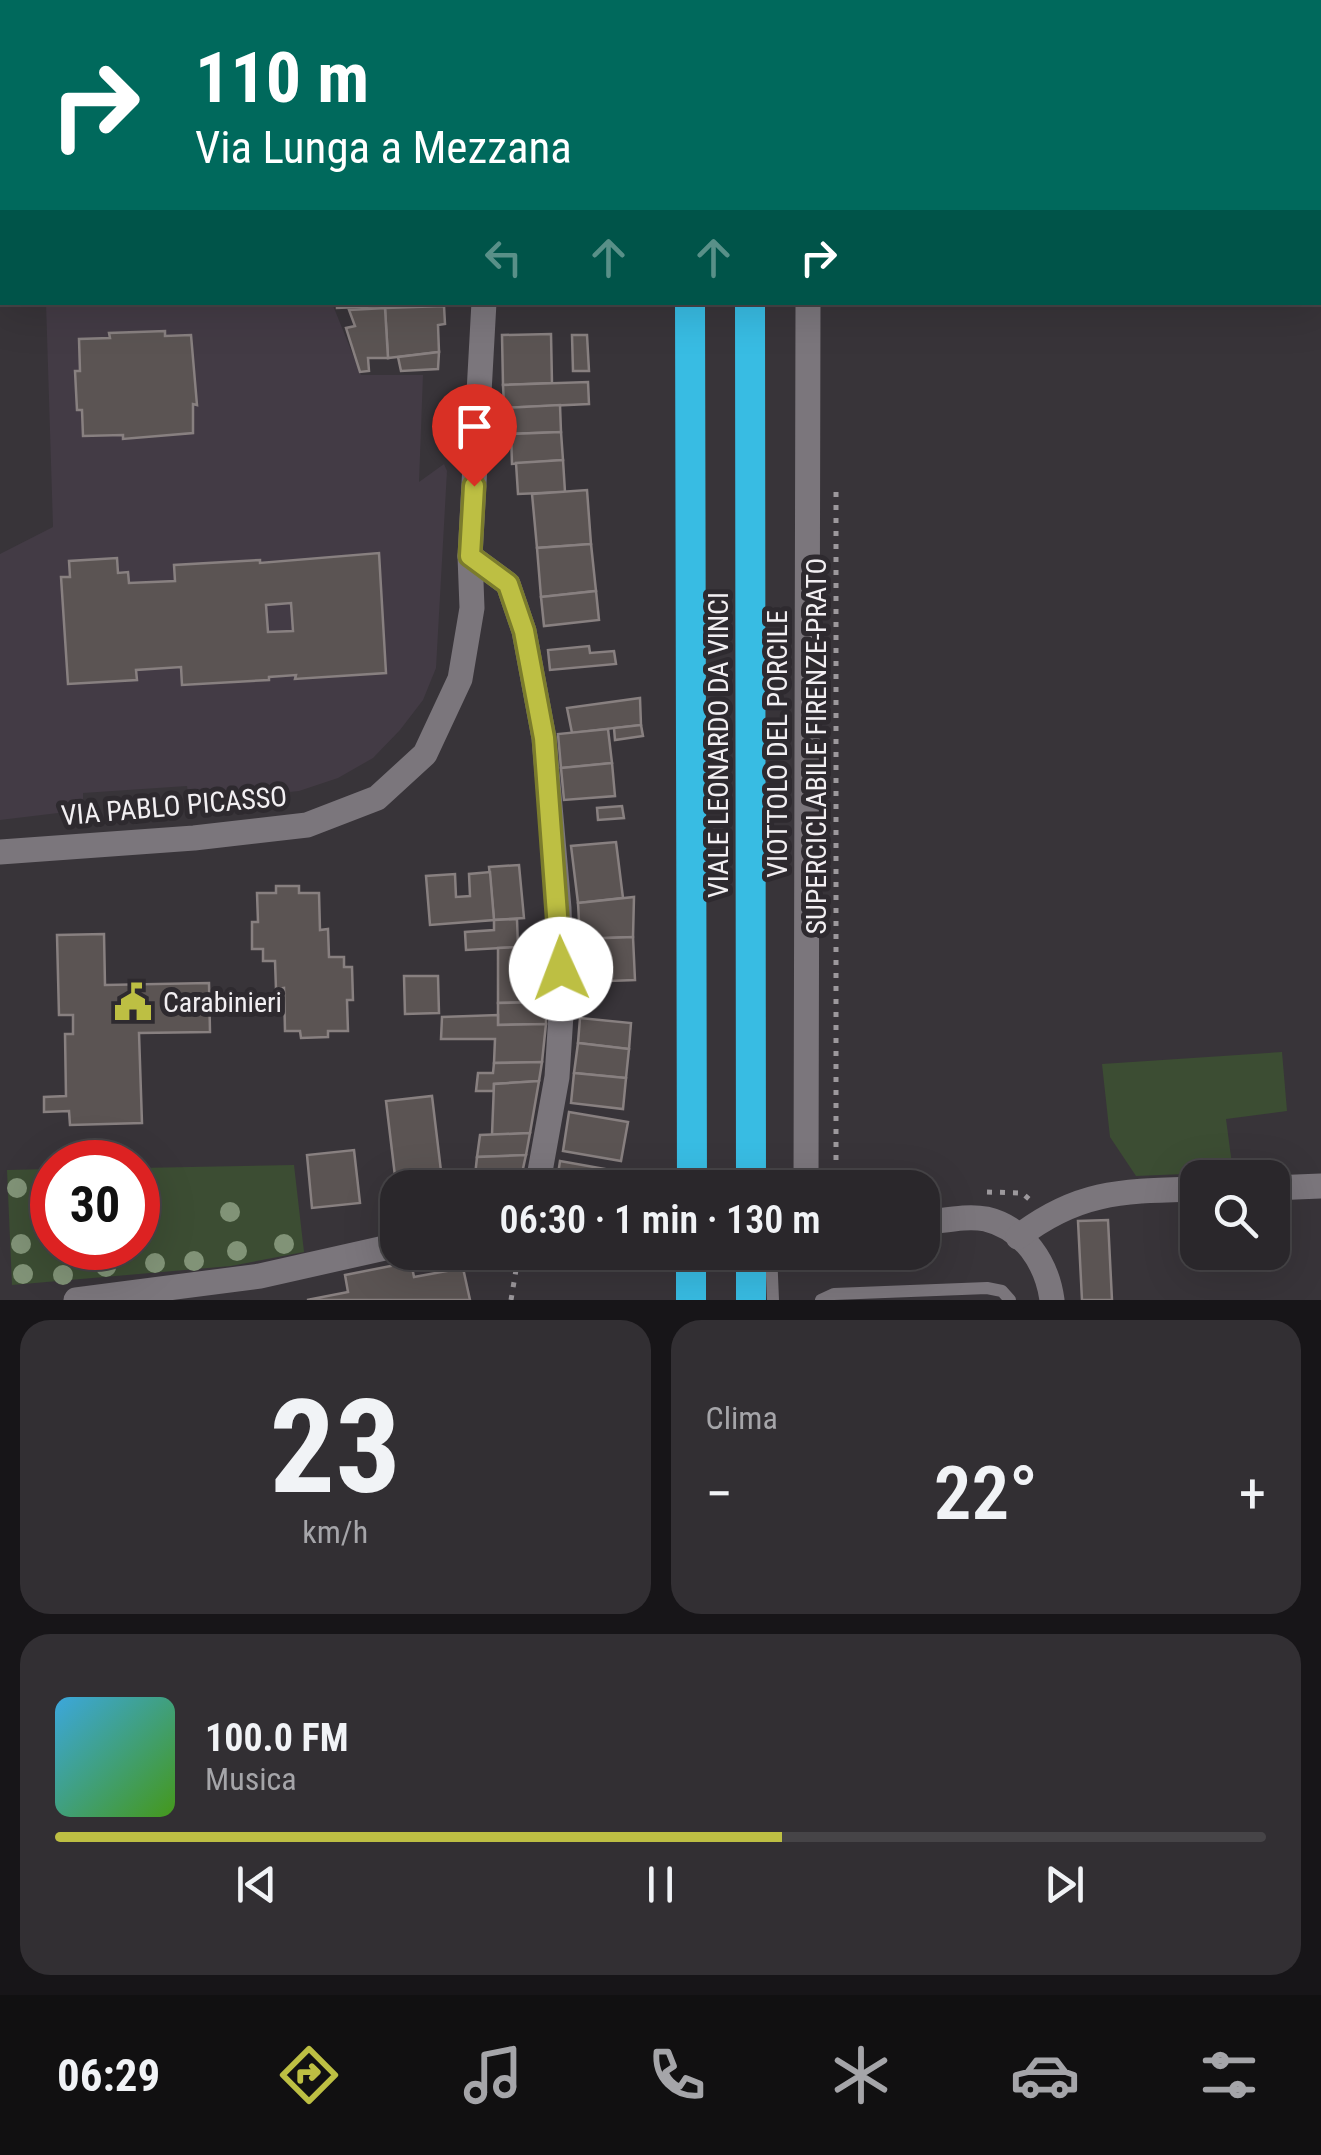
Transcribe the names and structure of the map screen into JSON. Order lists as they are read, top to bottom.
{
  "streets": {
    "highway": ["VIALE LEONARDO DA VINCI"],
    "street": ["VIOTTOLO DEL PORCILE", "VIA PABLO PICASSO"],
    "path": ["SUPERCICLABILE FIRENZE-PRATO"]
  },
  "places": {
    "public building": ["Carabinieri"]
  },
  "page": {
    "turn": ["110 m", "Via Lunga a Mezzana"],
    "limit": "30",
    "trip": "06:30 · 1 min · 130 m",
    "tile": [
      ["23", "km/h"],
      "Clima"
    ],
    "heat": ["−", "22°", "+"],
    "song": ["100.0 FM", "Musica"],
    "tabs": "06:29"
  }
}
